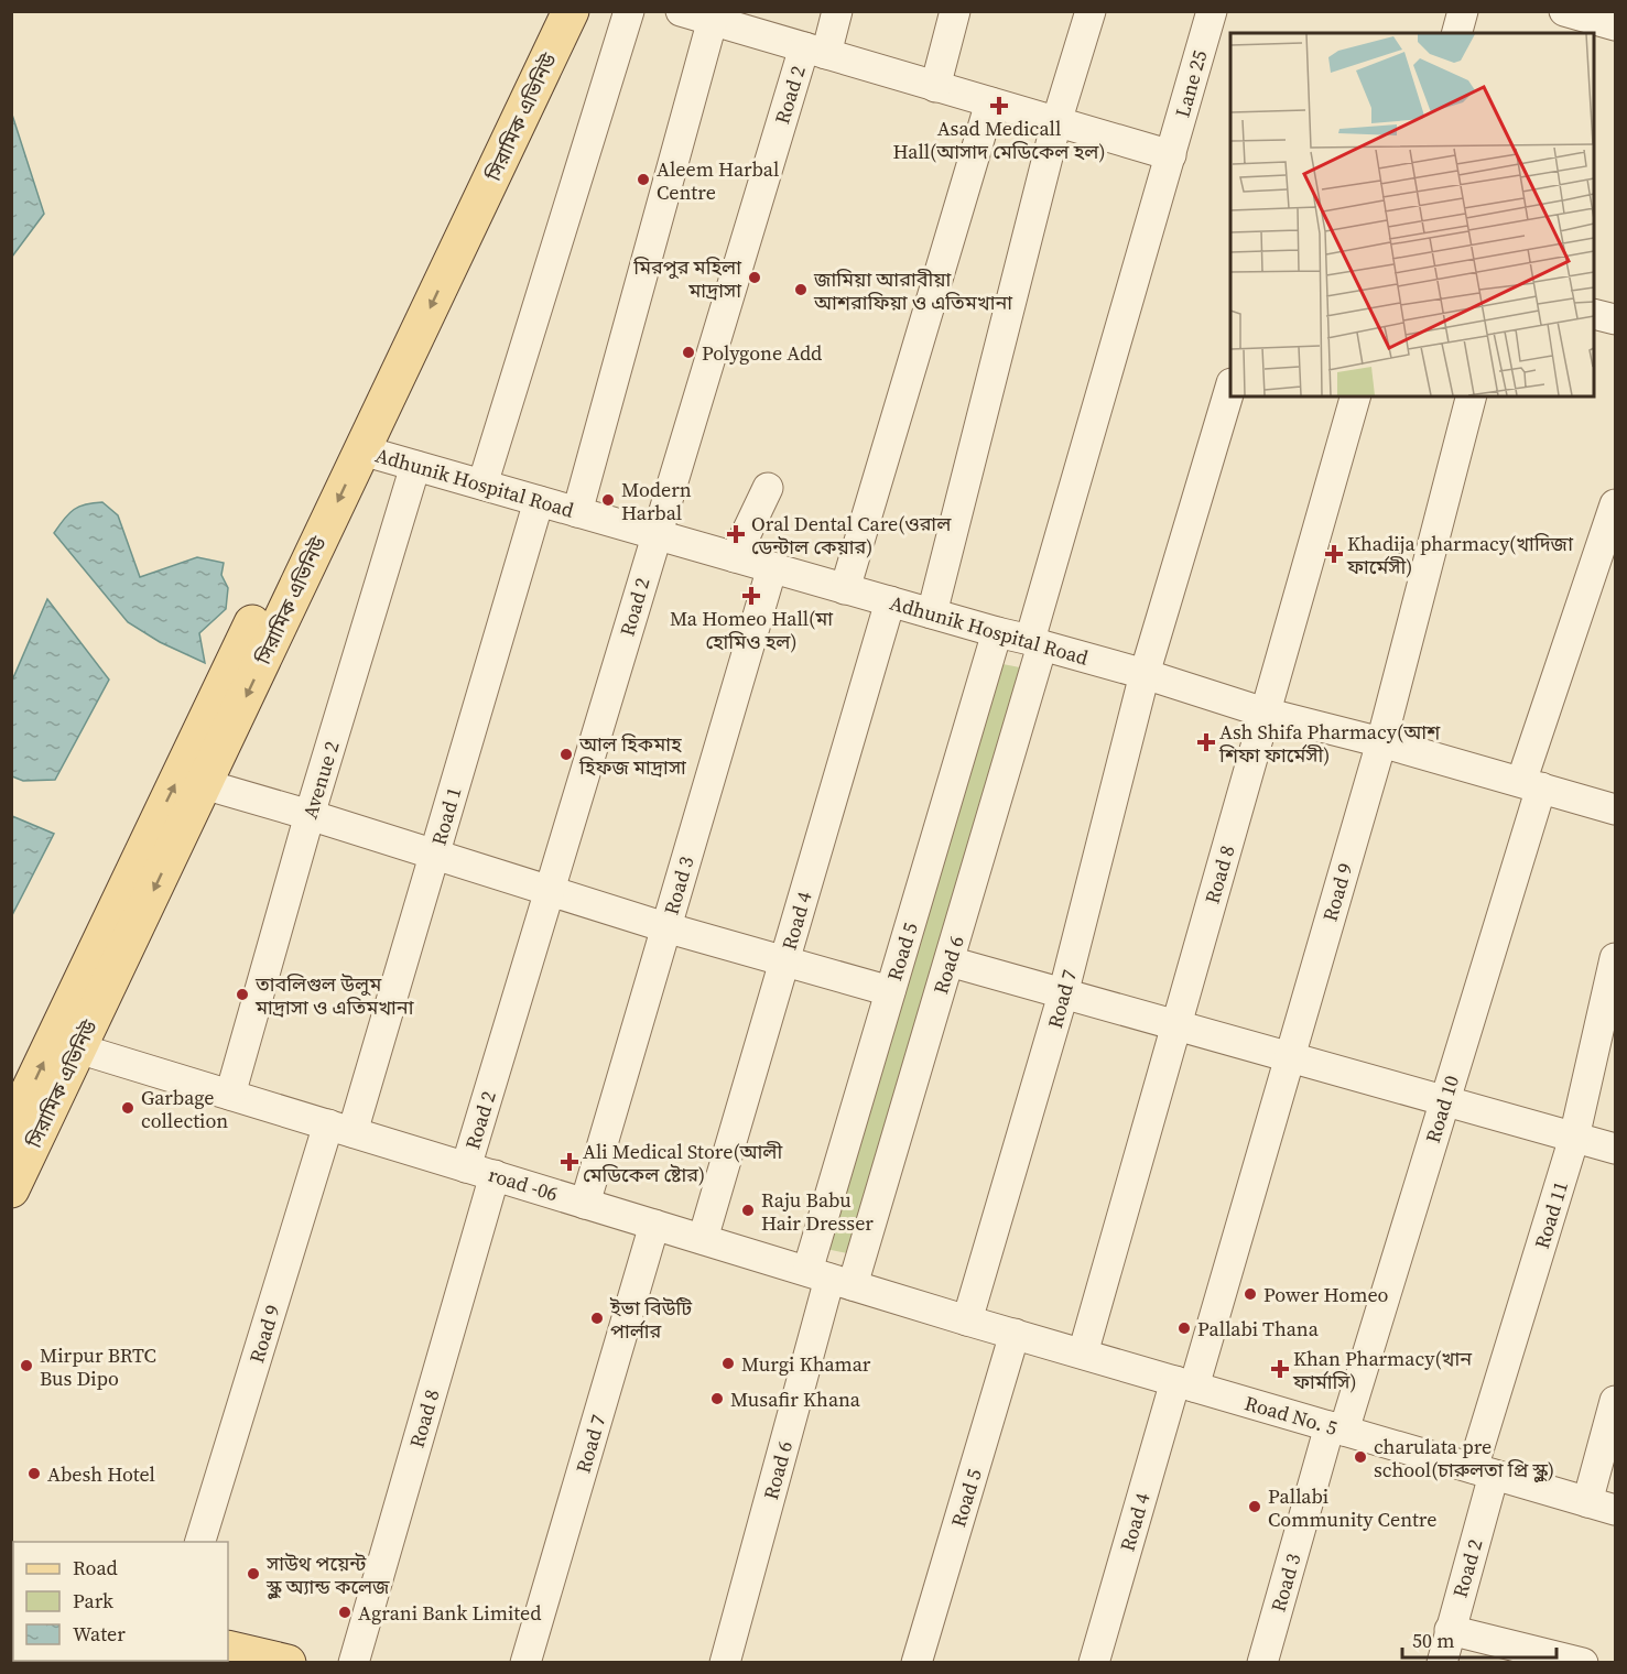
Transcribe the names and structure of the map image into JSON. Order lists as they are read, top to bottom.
{
  "streets": {
    "main road": ["সিরামিক এভিনিউ"],
    "street": [
      "Lane 25",
      "Road 2",
      "Adhunik Hospital Road",
      "Avenue 2",
      "Road 1",
      "Road 8",
      "Road 3",
      "Road 9",
      "Road 4",
      "Road 5",
      "Road 6",
      "Road 7",
      "Road 10",
      "road -06",
      "Road 11",
      "Road No. 5"
    ]
  },
  "crossings": [
    ["Lane 25", "Adhunik Hospital Road"],
    ["Lane 25", "Road 6"],
    ["Road 2", "Adhunik Hospital Road"],
    ["Road 2", "road -06"],
    ["Road 2", "Road 11"],
    ["Road 2", "Road No. 5"],
    ["সিরামিক এভিনিউ", "Adhunik Hospital Road"],
    ["সিরামিক এভিনিউ", "road -06"],
    ["Adhunik Hospital Road", "Avenue 2"],
    ["Adhunik Hospital Road", "Road 1"],
    ["Adhunik Hospital Road", "Road 8"],
    ["Adhunik Hospital Road", "Road 3"],
    ["Adhunik Hospital Road", "Road 9"],
    ["Adhunik Hospital Road", "Road 4"],
    ["Adhunik Hospital Road", "Road 5"],
    ["Adhunik Hospital Road", "Road 6"],
    ["Adhunik Hospital Road", "Road 7"],
    ["Adhunik Hospital Road", "Road 10"],
    ["Avenue 2", "road -06"],
    ["Road 1", "Road 9"],
    ["Road 1", "road -06"],
    ["Road 8", "road -06"],
    ["Road 8", "Road No. 5"],
    ["Road 3", "Road 10"],
    ["Road 3", "road -06"],
    ["Road 3", "Road No. 5"],
    ["Road 9", "Road 4"],
    ["Road 9", "road -06"],
    ["Road 9", "Road No. 5"],
    ["Road 4", "road -06"],
    ["Road 4", "Road No. 5"],
    ["Road 5", "Road 6"],
    ["Road 5", "road -06"],
    ["Road 5", "Road No. 5"],
    ["Road 6", "road -06"],
    ["Road 7", "road -06"],
    ["Road 7", "Road No. 5"],
    ["Road 10", "Road No. 5"],
    ["road -06", "Road No. 5"],
    ["Road 11", "Road No. 5"]
  ],
  "places": {
    "health": [
      "Asad Medicall Hall(আসাদ মেডিকেল হল)",
      "Oral Dental Care(ওরাল ডেন্টাল কেয়ার)",
      "Khadija pharmacy(খাদিজা ফার্মেসী)",
      "Ma Homeo Hall(মা হোমিও হল)",
      "Ash Shifa Pharmacy(আশ শিফা ফার্মেসী)",
      "Ali Medical Store(আলী মেডিকেল ষ্টোর)",
      "Khan Pharmacy(খান ফার্মাসি)"
    ],
    "other": [
      "Aleem Harbal Centre",
      "মিরপুর মহিলা মাদ্রাসা",
      "জামিয়া আরাবীয়া আশরাফিয়া ও এতিমখানা",
      "Polygone Add",
      "Modern Harbal",
      "আল হিকমাহ হিফজ মাদ্রাসা",
      "তাবলিগুল উলুম মাদ্রাসা ও এতিমখানা",
      "Garbage collection",
      "Raju Babu Hair Dresser",
      "Power Homeo",
      "ইভা বিউটি পার্লার",
      "Pallabi Thana",
      "Murgi Khamar",
      "Mirpur BRTC Bus Dipo",
      "Musafir Khana",
      "charulata pre school(চারুলতা প্রি স্কুল)",
      "Abesh Hotel",
      "Pallabi Community Centre",
      "সাউথ পয়েন্ট স্কুল অ্যান্ড কলেজ",
      "Agrani Bank Limited"
    ]
  },
  "legend": ["Road", "Park", "Water"],
  "scale_bar": "50 m"
}
